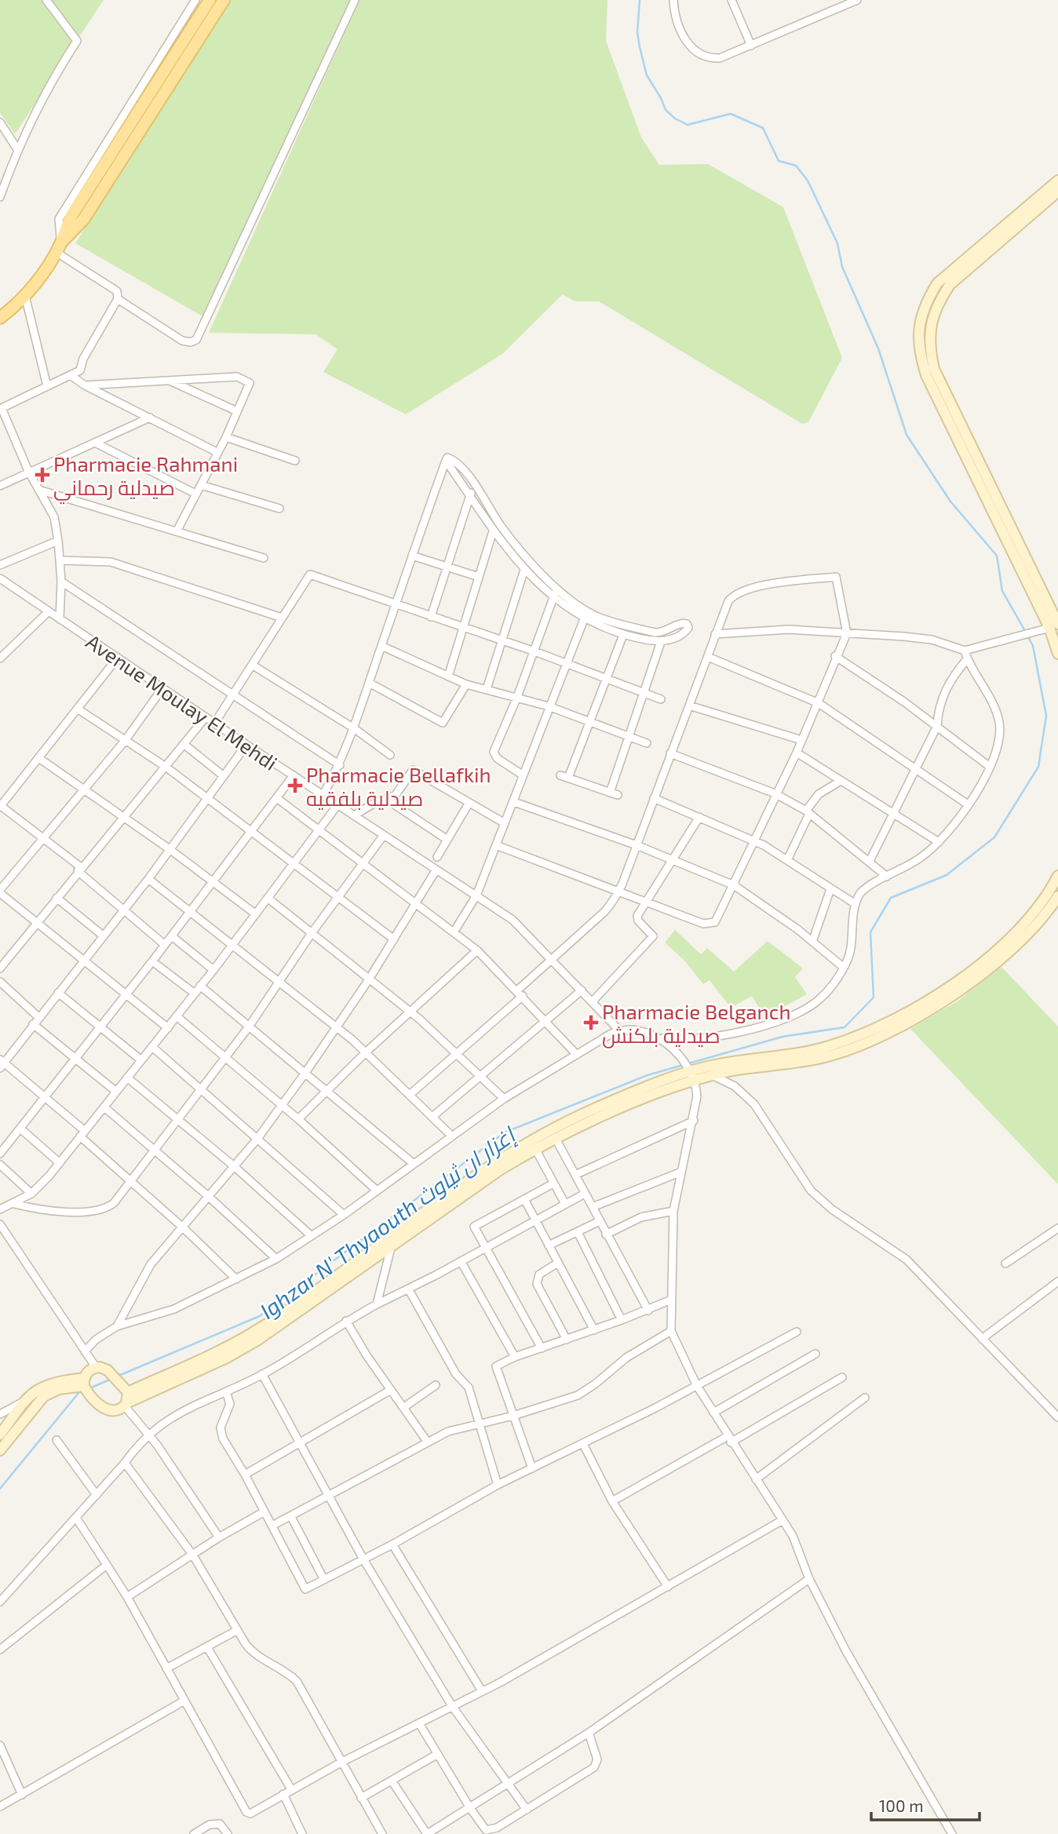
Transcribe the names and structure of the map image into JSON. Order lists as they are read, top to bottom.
{
  "streets": {
    "street": ["Avenue Moulay El Mehdi"]
  },
  "water": ["Ighzar N' Thyaouth إغزار ان ثياوث"],
  "places": {
    "health": ["Pharmacie Rahmani صيدلية رحماني", "Pharmacie Bellafkih صيدلية بلفقيه", "Pharmacie Belganch صيدلية بلكنش"]
  },
  "scale_bar": "100 m"
}
